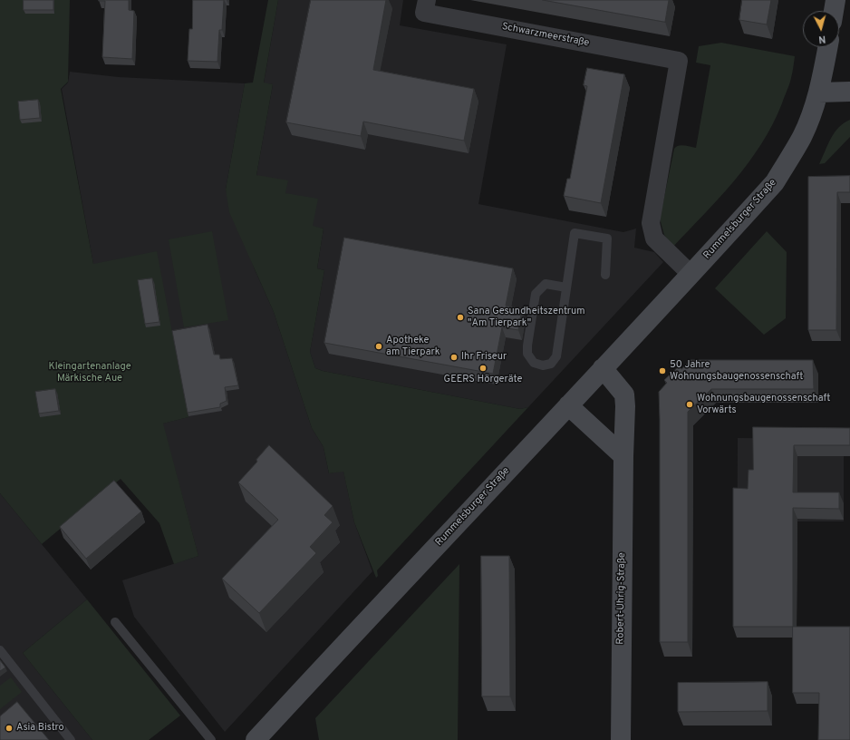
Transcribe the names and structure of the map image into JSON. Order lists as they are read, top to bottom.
{
  "streets": {
    "street": ["Schwarzmeerstraße", "Rummelsburger Straße", "Robert-Uhrig-Straße"]
  },
  "crossings": [
    ["Schwarzmeerstraße", "Rummelsburger Straße"],
    ["Rummelsburger Straße", "Robert-Uhrig-Straße"]
  ],
  "parks": ["Kleingartenanlage Märkische Aue"],
  "places": [
    "Sana Gesundheitszentrum \"Am Tierpark\"",
    "Apotheke am Tierpark",
    "Ihr Friseur",
    "GEERS Hörgeräte",
    "50 Jahre Wohnungsbaugenossenschaft",
    "Wohnungsbaugenossenschaft Vorwärts",
    "Asia Bistro"
  ],
  "north": "bottom"
}
